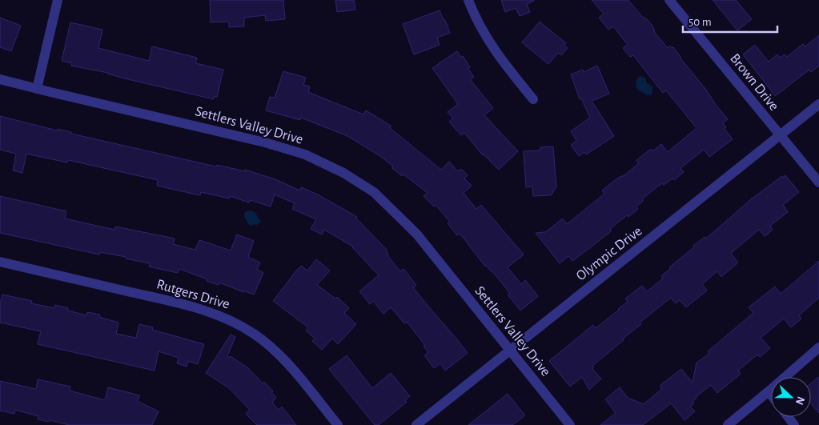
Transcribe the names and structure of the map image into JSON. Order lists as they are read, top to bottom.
{
  "streets": {
    "street": [
      "Brown Drive",
      "Settlers Valley Drive",
      "Olympic Drive",
      "Rutgers Drive"
    ]
  },
  "crossings": [
    ["Brown Drive", "Olympic Drive"],
    ["Settlers Valley Drive", "Olympic Drive"]
  ],
  "scale_bar": "50 m",
  "north": "right"
}
